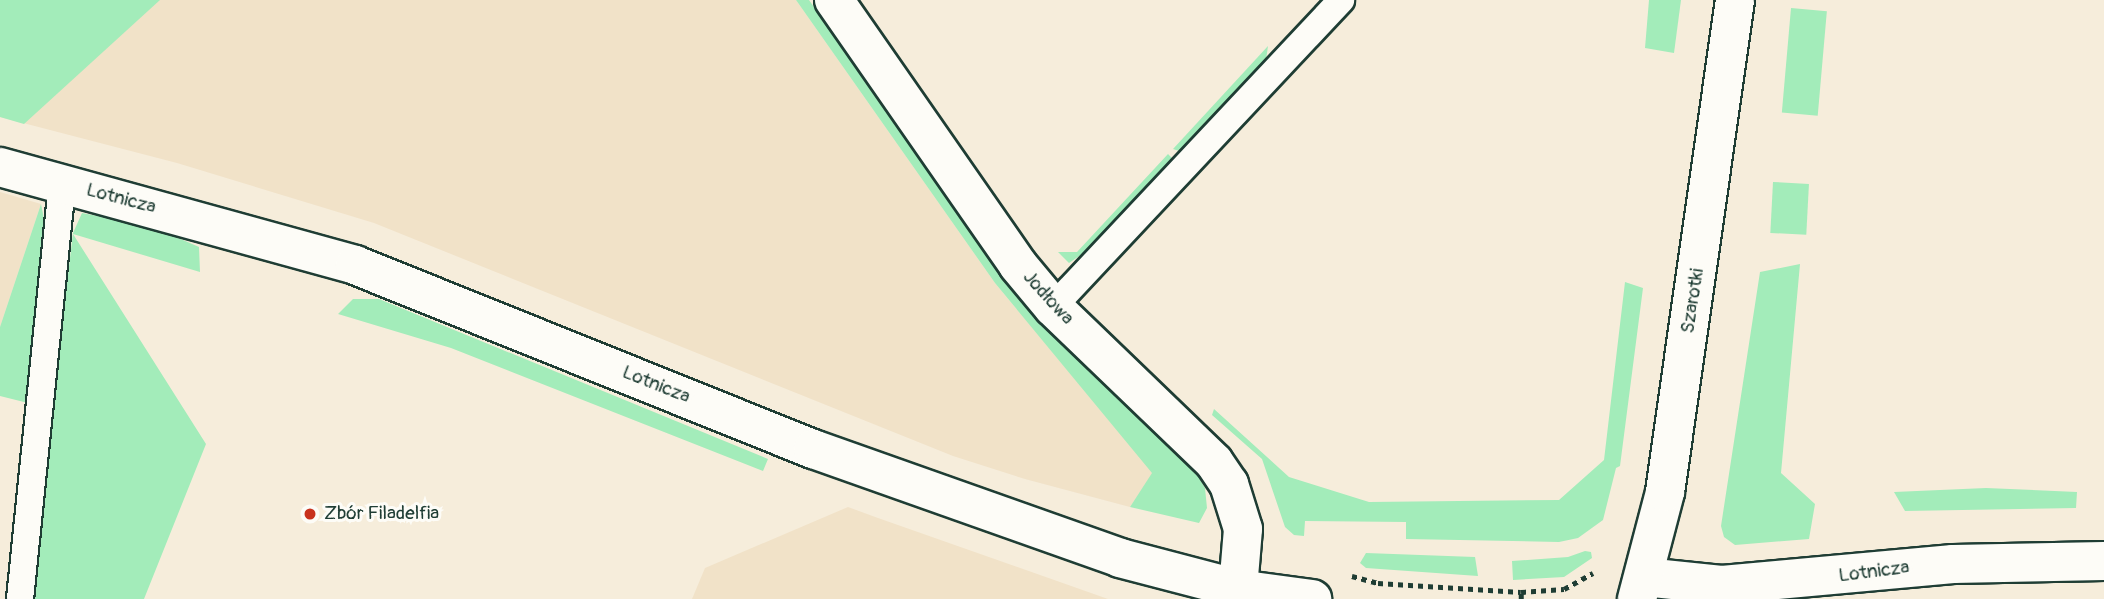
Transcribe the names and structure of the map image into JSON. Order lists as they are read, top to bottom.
{
  "streets": {
    "street": ["Lotnicza", "Jodłowa", "Szarotki"]
  },
  "crossings": [
    ["Lotnicza", "Jodłowa"],
    ["Lotnicza", "Szarotki"]
  ],
  "places": ["Zbór Filadelfia"]
}
